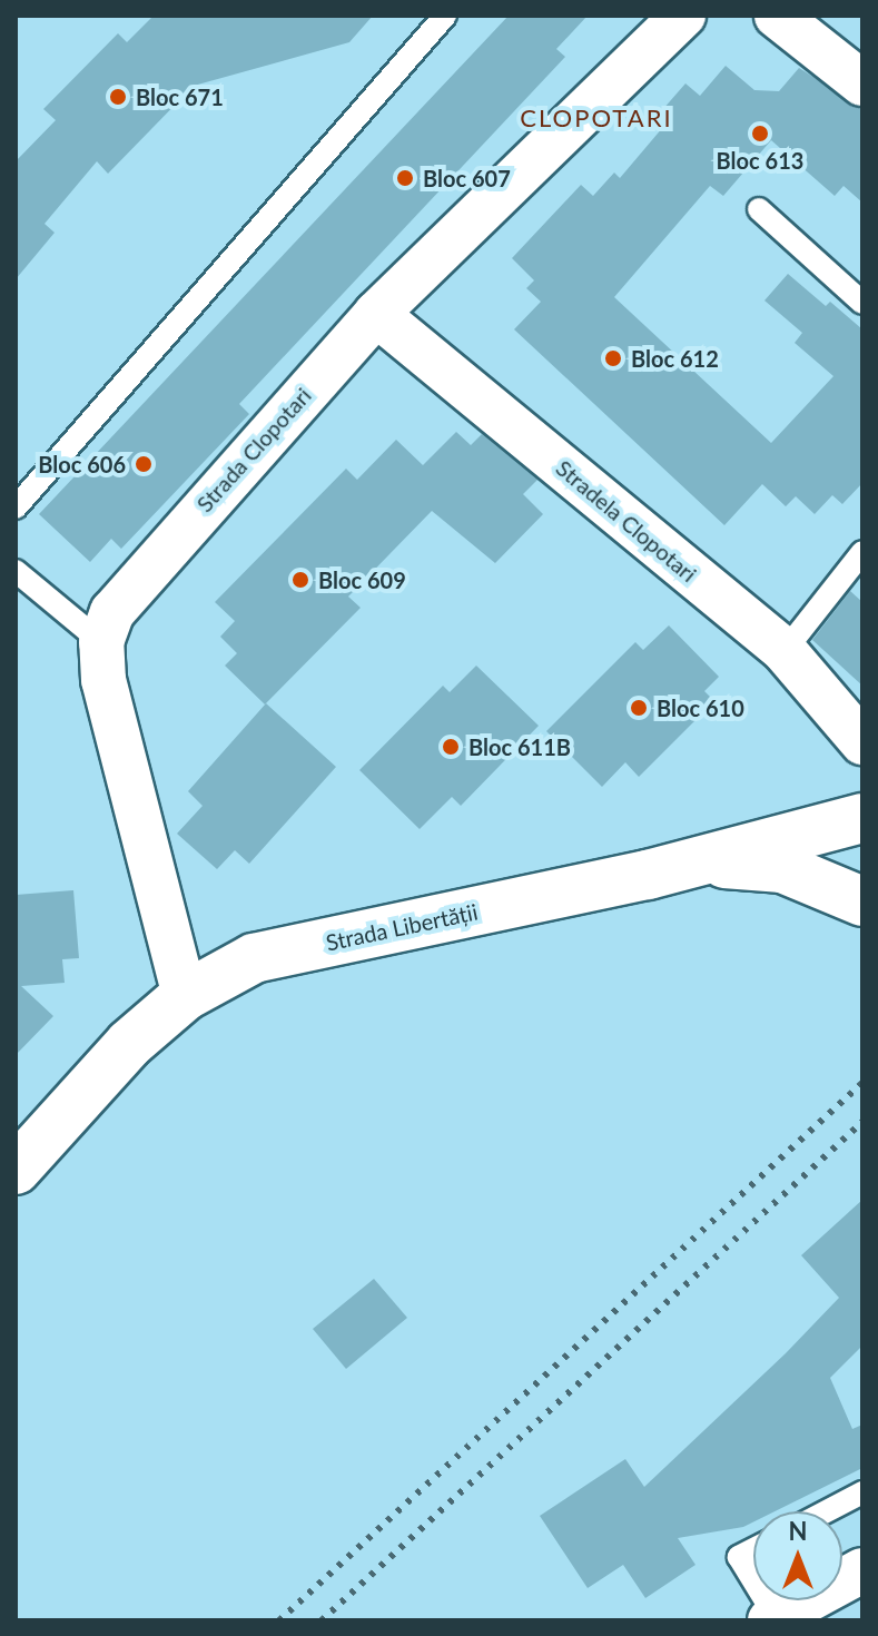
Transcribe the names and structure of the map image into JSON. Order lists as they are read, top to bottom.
{
  "streets": {
    "street": ["Strada Clopotari", "Stradela Clopotari", "Strada Libertății"]
  },
  "crossings": [
    ["Strada Clopotari", "Stradela Clopotari"]
  ],
  "districts": ["CLOPOTARI"],
  "places": [
    "Bloc 671",
    "Bloc 613",
    "Bloc 607",
    "Bloc 612",
    "Bloc 606",
    "Bloc 609",
    "Bloc 610",
    "Bloc 611B"
  ],
  "north": "top"
}
